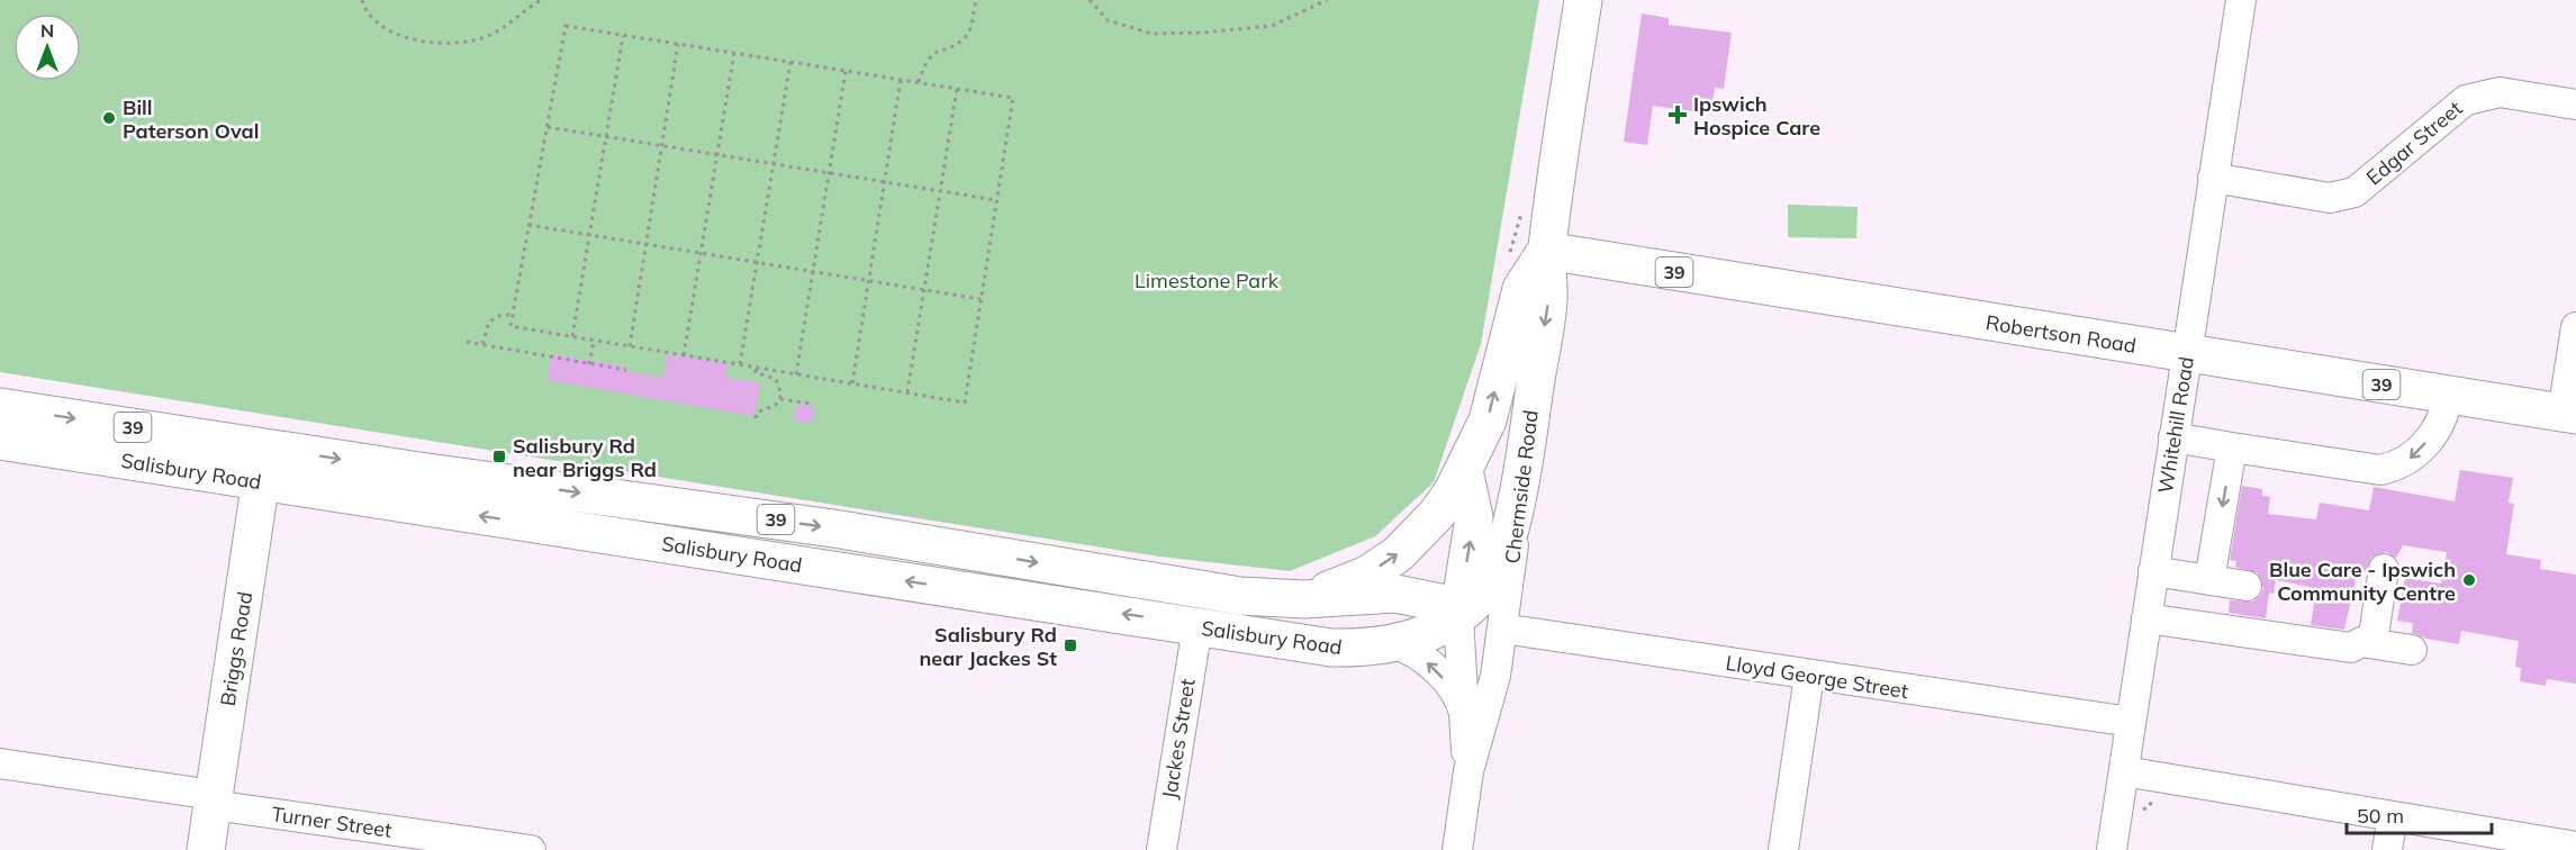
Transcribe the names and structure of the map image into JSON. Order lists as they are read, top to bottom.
{
  "streets": {
    "main road": [
      "39",
      "Robertson Road",
      "Salisbury Road",
      "Chermside Road",
      "Briggs Road"
    ],
    "street": [
      "Edgar Street",
      "Whitehill Road",
      "Lloyd George Street",
      "Jackes Street",
      "Turner Street"
    ]
  },
  "crossings": [
    ["Edgar Street", "Whitehill Road"],
    ["Robertson Road", "Whitehill Road"],
    ["Robertson Road", "Chermside Road"],
    ["Whitehill Road", "Lloyd George Street"],
    ["Salisbury Road", "Chermside Road"],
    ["Salisbury Road", "Briggs Road"],
    ["Salisbury Road", "Jackes Street"],
    ["Chermside Road", "Lloyd George Street"],
    ["Briggs Road", "Turner Street"]
  ],
  "parks": ["Limestone Park"],
  "places": {
    "health": ["Ipswich Hospice Care"],
    "other": ["Bill Paterson Oval", "Blue Care - Ipswich Community Centre"],
    "transit": ["Salisbury Rd near Briggs Rd", "Salisbury Rd near Jackes St"]
  },
  "scale_bar": "50 m",
  "north": "top"
}
